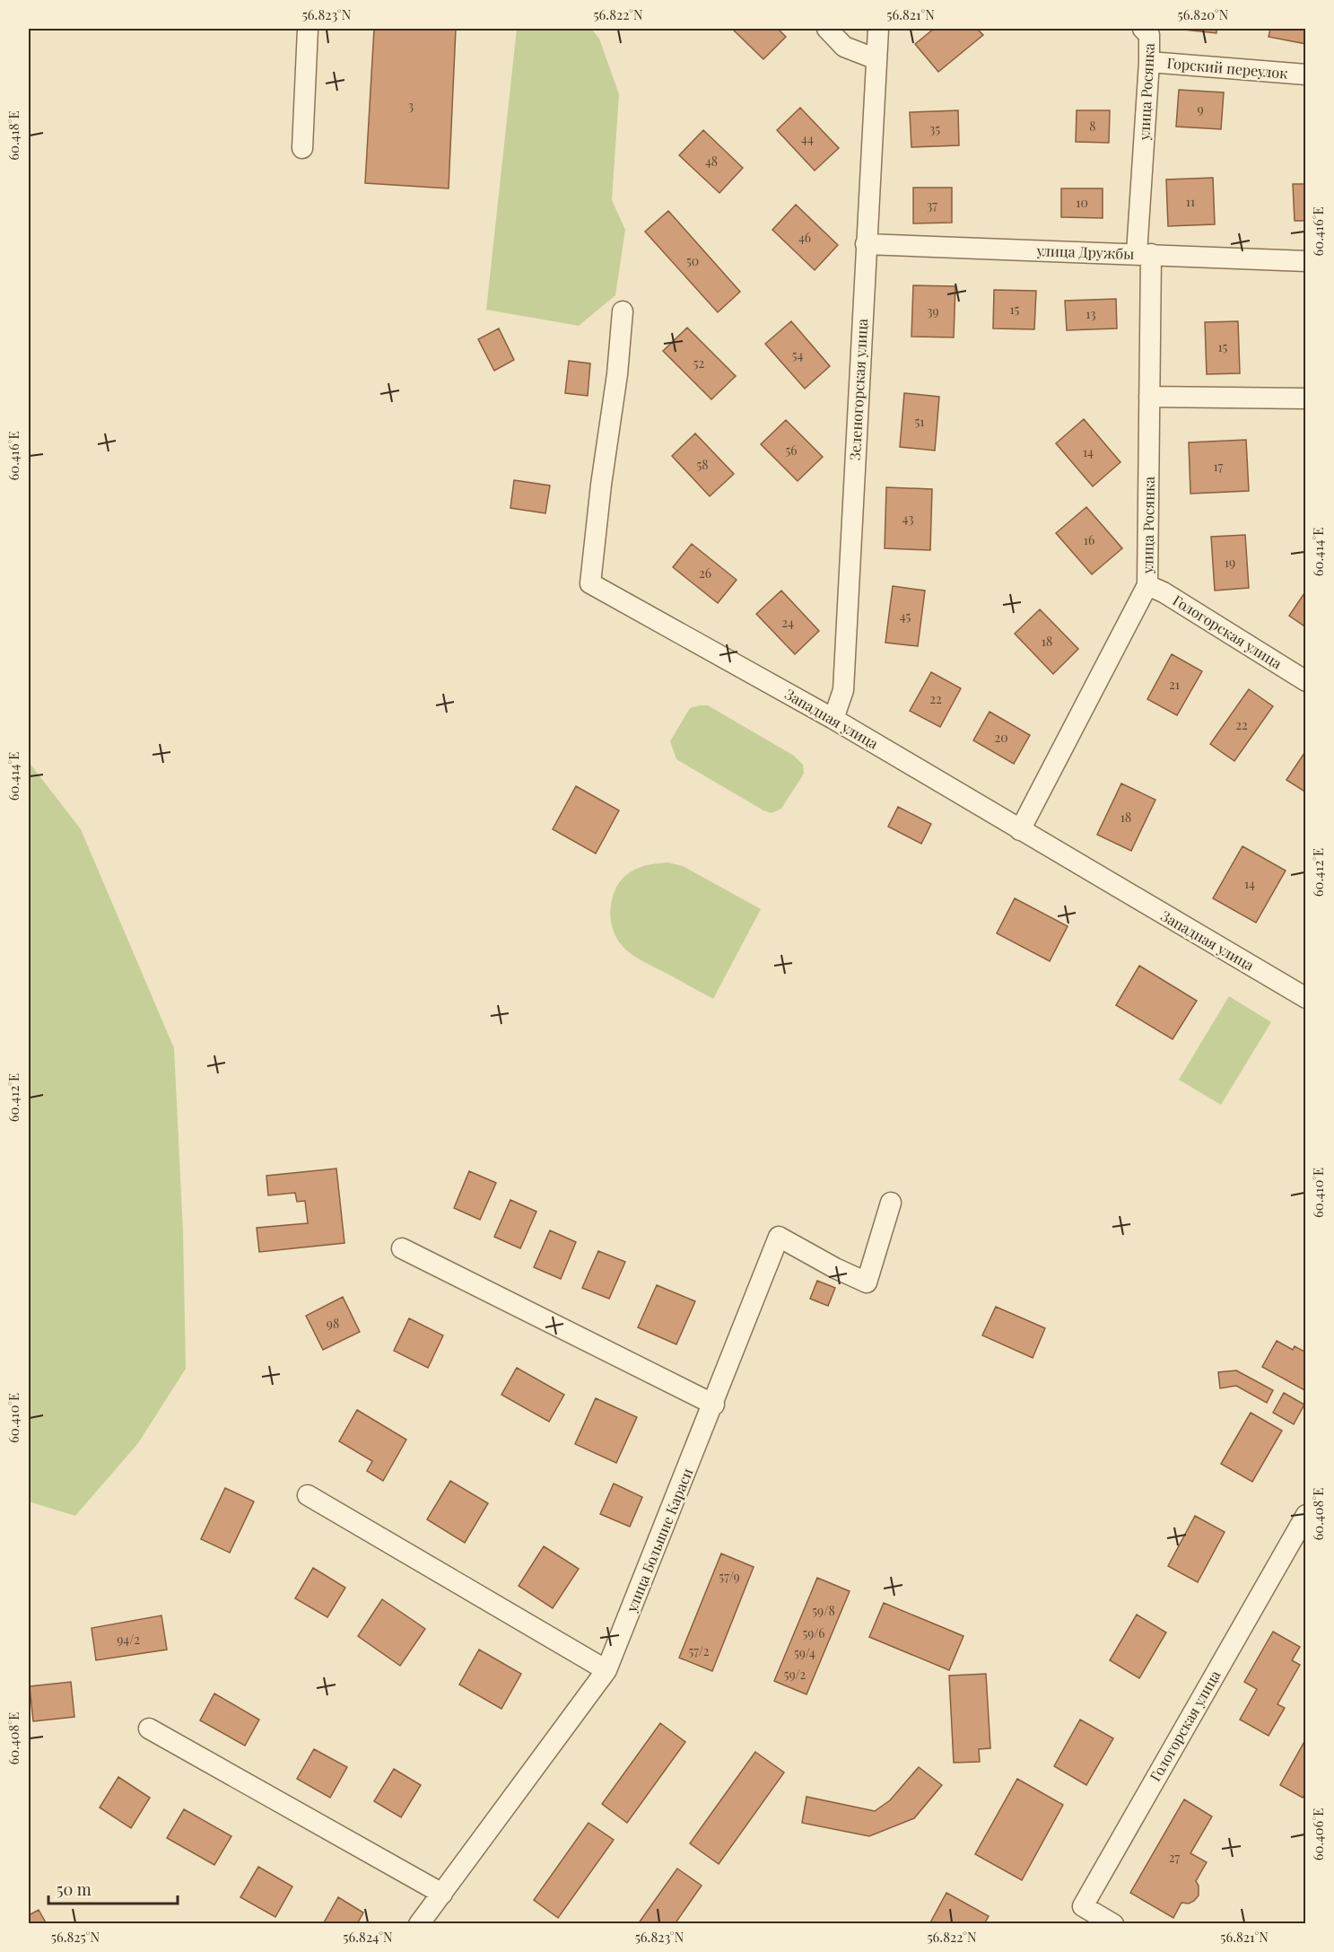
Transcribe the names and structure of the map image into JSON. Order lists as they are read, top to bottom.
{
  "streets": {
    "street": [
      "Горский переулок",
      "улица Росянка",
      "улица Дружбы",
      "Зеленогорская улица",
      "Гологорская улица",
      "Западная улица",
      "улица Большие Караси"
    ]
  },
  "crossings": [
    ["Горский переулок", "улица Росянка"],
    ["улица Росянка", "улица Дружбы"],
    ["улица Росянка", "Гологорская улица"],
    ["улица Росянка", "Западная улица"],
    ["улица Дружбы", "Зеленогорская улица"],
    ["Зеленогорская улица", "Западная улица"]
  ],
  "house_numbers": [
    "3",
    "9",
    "8",
    "35",
    "44",
    "48",
    "11",
    "10",
    "37",
    "46",
    "50",
    "15",
    "39",
    "13",
    "15",
    "54",
    "52",
    "51",
    "56",
    "14",
    "58",
    "17",
    "43",
    "16",
    "19",
    "26",
    "45",
    "24",
    "18",
    "21",
    "22",
    "22",
    "20",
    "18",
    "14",
    "98",
    "57/9",
    "59/8",
    "59/6",
    "94/2",
    "57/2",
    "59/4",
    "59/2",
    "27"
  ],
  "scale_bar": "50 m",
  "coordinates": [
    "56.823°N",
    "56.822°N",
    "56.821°N",
    "56.820°N",
    "60.418°E",
    "60.416°E",
    "60.414°E",
    "60.412°E",
    "60.410°E",
    "60.408°E",
    "60.406°E",
    "56.825°N",
    "56.824°N"
  ]
}
